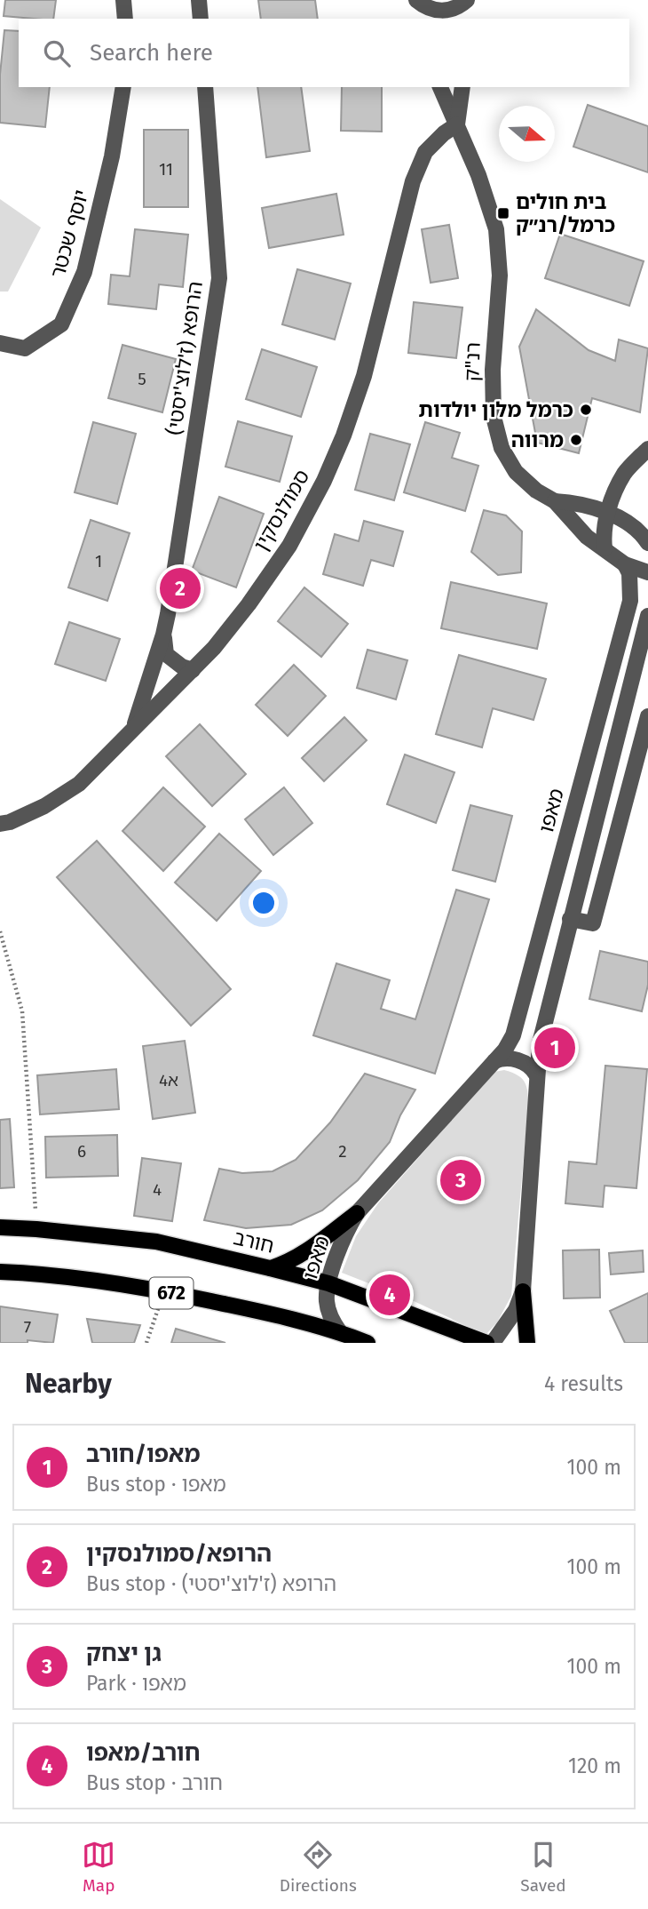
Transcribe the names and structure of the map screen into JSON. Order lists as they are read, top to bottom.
{
  "streets": {
    "main road": ["חורב", "672"],
    "street": [
      "יוסף שכטר",
      "הרופא (ז'לוצ'יסטי)",
      "רנ\"ק",
      "סמולנסקין",
      "מאפו"
    ]
  },
  "crossings": [
    ["הרופא (ז'לוצ'יסטי)", "סמולנסקין"],
    ["רנ\"ק", "סמולנסקין"],
    ["רנ\"ק", "מאפו"],
    ["מאפו", "חורב"],
    ["מאפו", "672"]
  ],
  "places": {
    "transit": ["בית חולים כרמל/רנ״ק"],
    "other": ["כרמל מלון יולדות", "מרווה"]
  },
  "house_numbers": [
    "11",
    "5",
    "1",
    "4א",
    "6",
    "2",
    "4",
    "7"
  ],
  "north": "right",
  "page": {
    "search": "Search here",
    "pins": [
      "2",
      "1",
      "3",
      "4"
    ],
    "heading": ["Nearby", "4 results"],
    "list": [
      {
        "mark": "1",
        "name": "מאפו/חורב",
        "note": "Bus stop · מאפו",
        "value": "100 m"
      },
      {
        "mark": "2",
        "name": "הרופא/סמולנסקין",
        "note": "Bus stop · הרופא (ז'לוצ'יסטי)",
        "value": "100 m"
      },
      {
        "mark": "3",
        "name": "גן יצחק",
        "note": "Park · מאפו",
        "value": "100 m"
      },
      {
        "mark": "4",
        "name": "חורב/מאפו",
        "note": "Bus stop · חורב",
        "value": "120 m"
      }
    ],
    "nav": ["Map", "Directions", "Saved"]
  }
}
